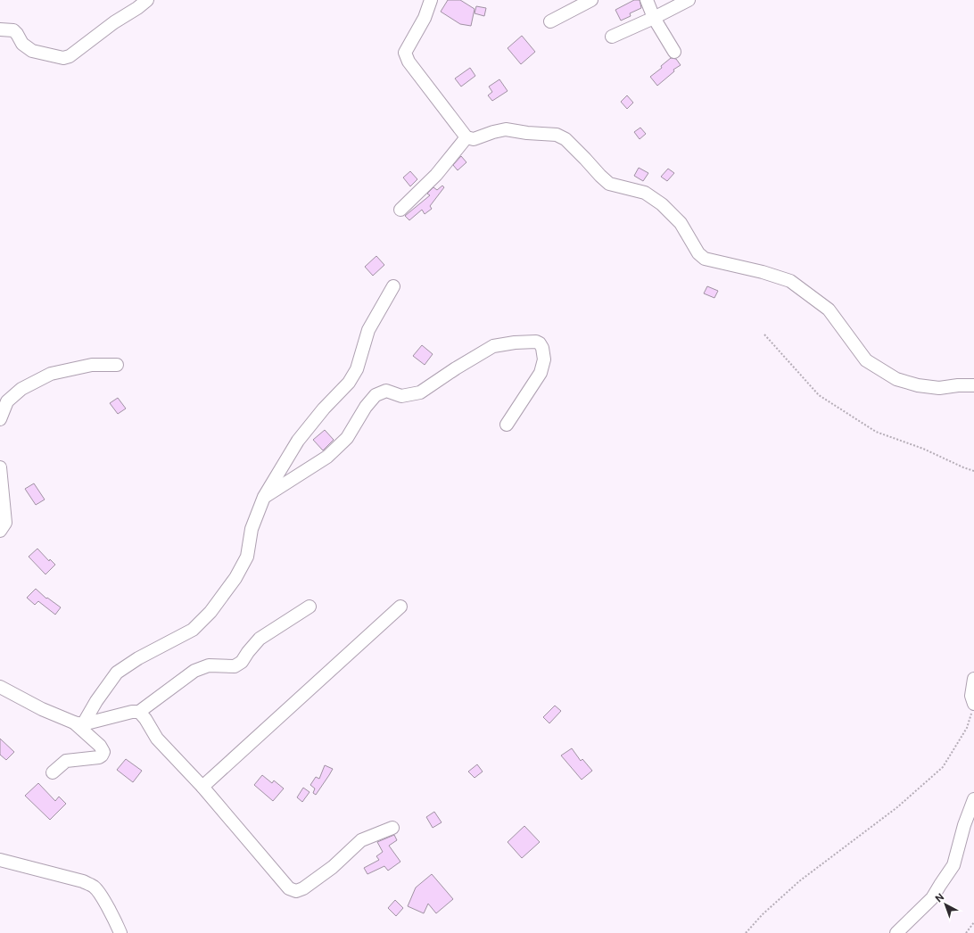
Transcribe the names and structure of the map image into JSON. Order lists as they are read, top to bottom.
{
  "north": "top left"
}
